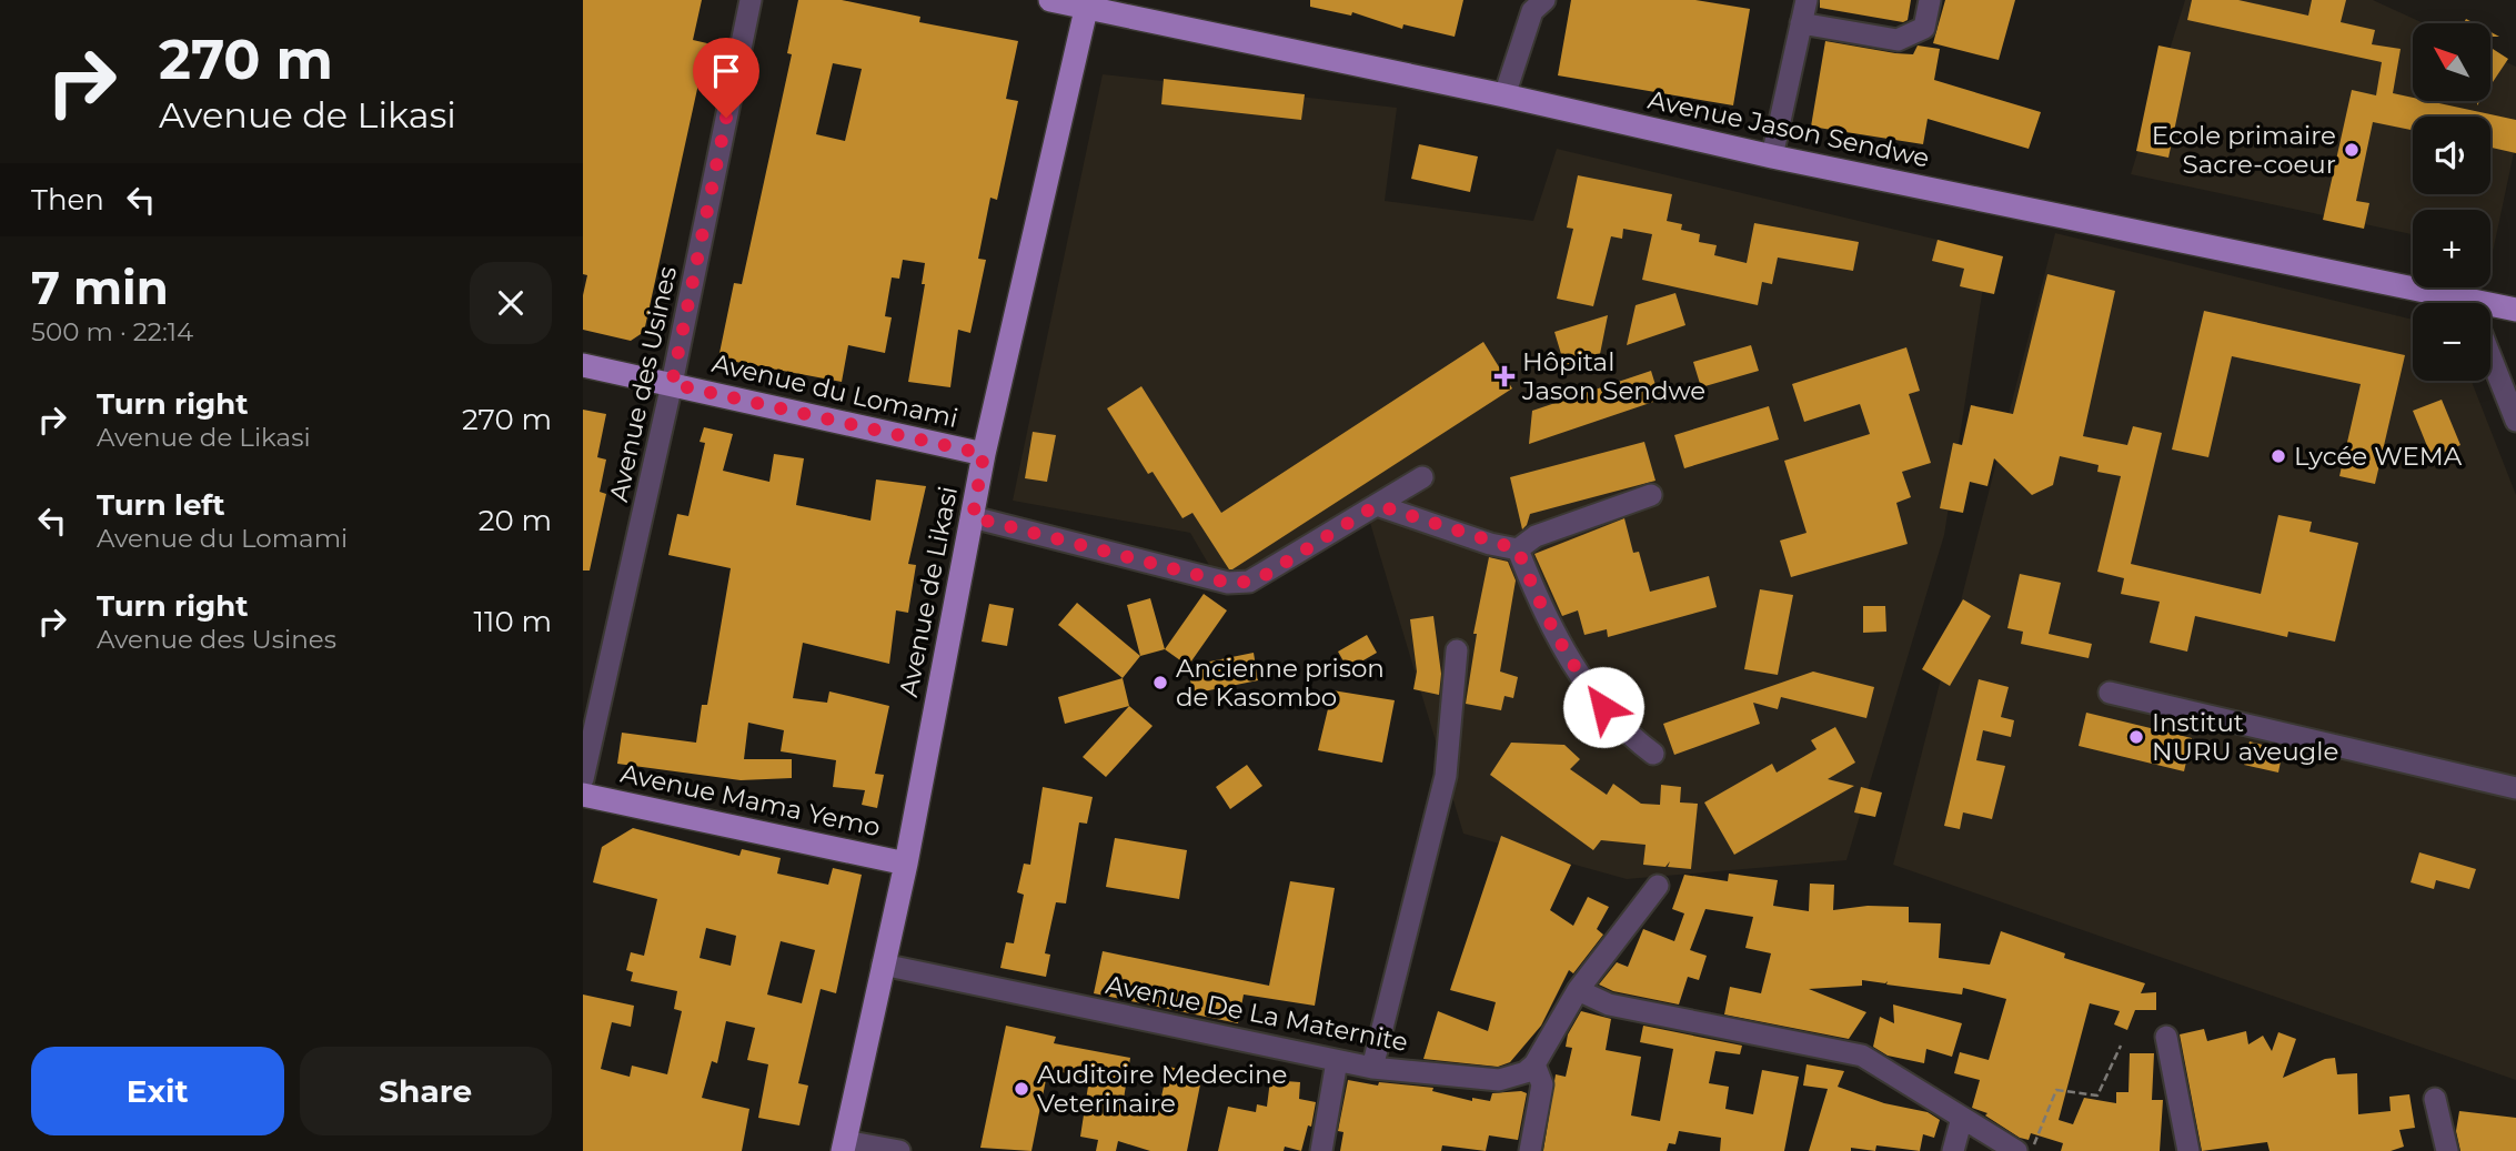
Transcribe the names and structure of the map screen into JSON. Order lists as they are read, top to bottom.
{
  "streets": {
    "main road": [
      "Avenue Jason Sendwe",
      "Avenue du Lomami",
      "Avenue de Likasi",
      "Avenue Mama Yemo"
    ],
    "street": ["Avenue des Usines", "Avenue De La Maternite"]
  },
  "crossings": [
    ["Avenue Jason Sendwe", "Avenue de Likasi"],
    ["Avenue des Usines", "Avenue du Lomami"],
    ["Avenue du Lomami", "Avenue de Likasi"],
    ["Avenue de Likasi", "Avenue Mama Yemo"],
    ["Avenue de Likasi", "Avenue De La Maternite"]
  ],
  "places": {
    "other": [
      "Ecole primaire Sacre-coeur",
      "Lycée WEMA",
      "Ancienne prison de Kasombo",
      "Institut NURU aveugle",
      "Auditoire Medecine Veterinaire"
    ],
    "health": ["Hôpital Jason Sendwe"]
  },
  "north": "top left",
  "page": {
    "turn": ["270 m", "Avenue de Likasi"],
    "map_buttons": ["+", "−"],
    "then": "Then",
    "heading": ["7 min", "500 m · 22:14"],
    "list": [
      {
        "name": "Turn right",
        "note": "Avenue de Likasi",
        "value": "270 m"
      },
      {
        "name": "Turn left",
        "note": "Avenue du Lomami",
        "value": "20 m"
      },
      {
        "name": "Turn right",
        "note": "Avenue des Usines",
        "value": "110 m"
      }
    ],
    "buttons": ["Exit", "Share"]
  }
}
